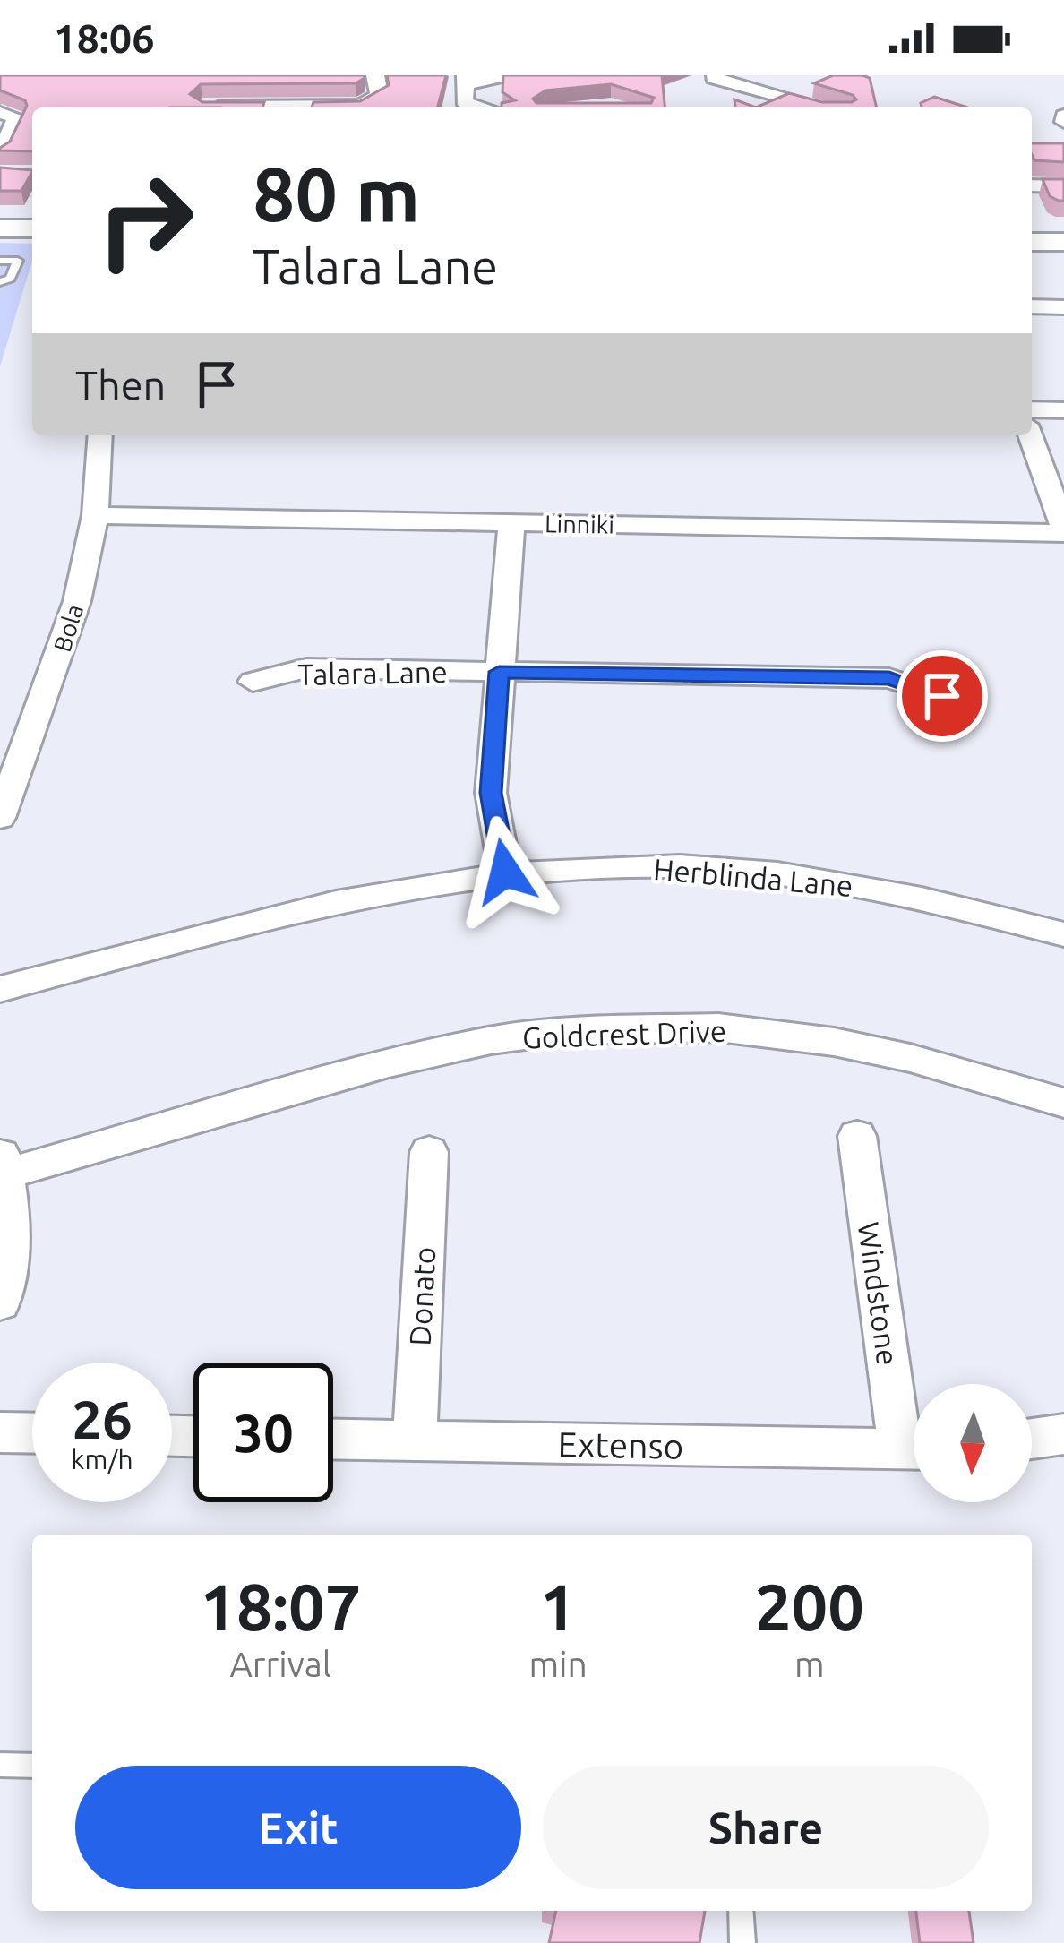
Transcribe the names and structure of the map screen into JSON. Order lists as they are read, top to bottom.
{
  "streets": {
    "street": [
      "Linniki",
      "Bola",
      "Talara Lane",
      "Herblinda Lane",
      "Goldcrest Drive",
      "Windstone",
      "Donato",
      "Extenso"
    ]
  },
  "crossings": [
    ["Linniki", "Bola"],
    ["Donato", "Extenso"]
  ],
  "north": "bottom",
  "page": {
    "status": "18:06",
    "turn": ["80 m", "Talara Lane"],
    "then": "Then",
    "speed": "26 km/h",
    "limit": "30",
    "eta": [
      "18:07",
      "Arrival",
      "1",
      "min",
      "200",
      "m"
    ],
    "buttons": ["Exit", "Share"]
  }
}
